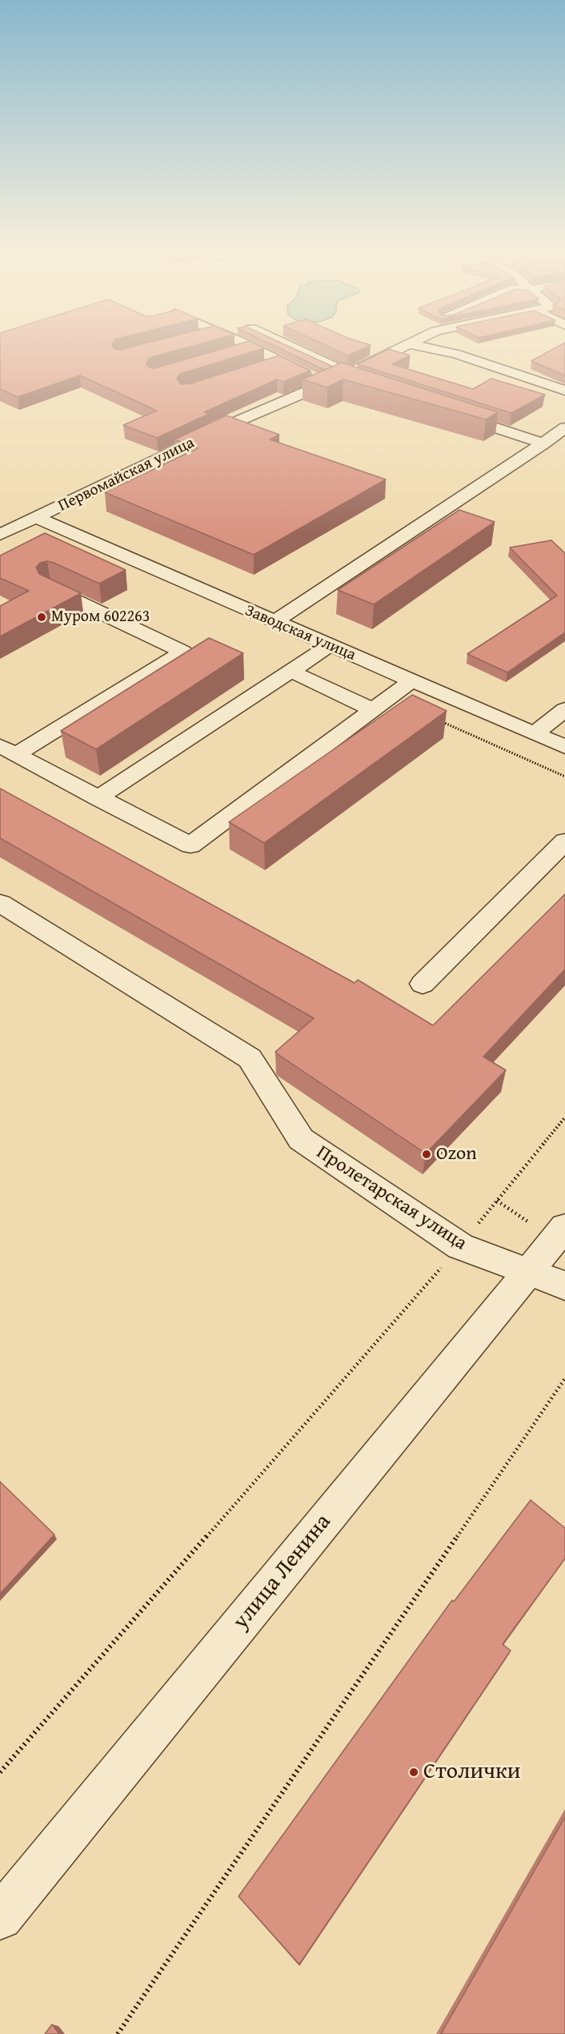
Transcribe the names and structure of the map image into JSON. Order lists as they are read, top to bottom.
{
  "streets": {
    "street": [
      "Первомайская улица",
      "Заводская улица",
      "Пролетарская улица",
      "улица Ленина"
    ]
  },
  "crossings": [
    ["Первомайская улица", "Заводская улица"],
    ["Пролетарская улица", "улица Ленина"]
  ],
  "places": ["Муром 602263", "Ozon", "Столички"]
}
